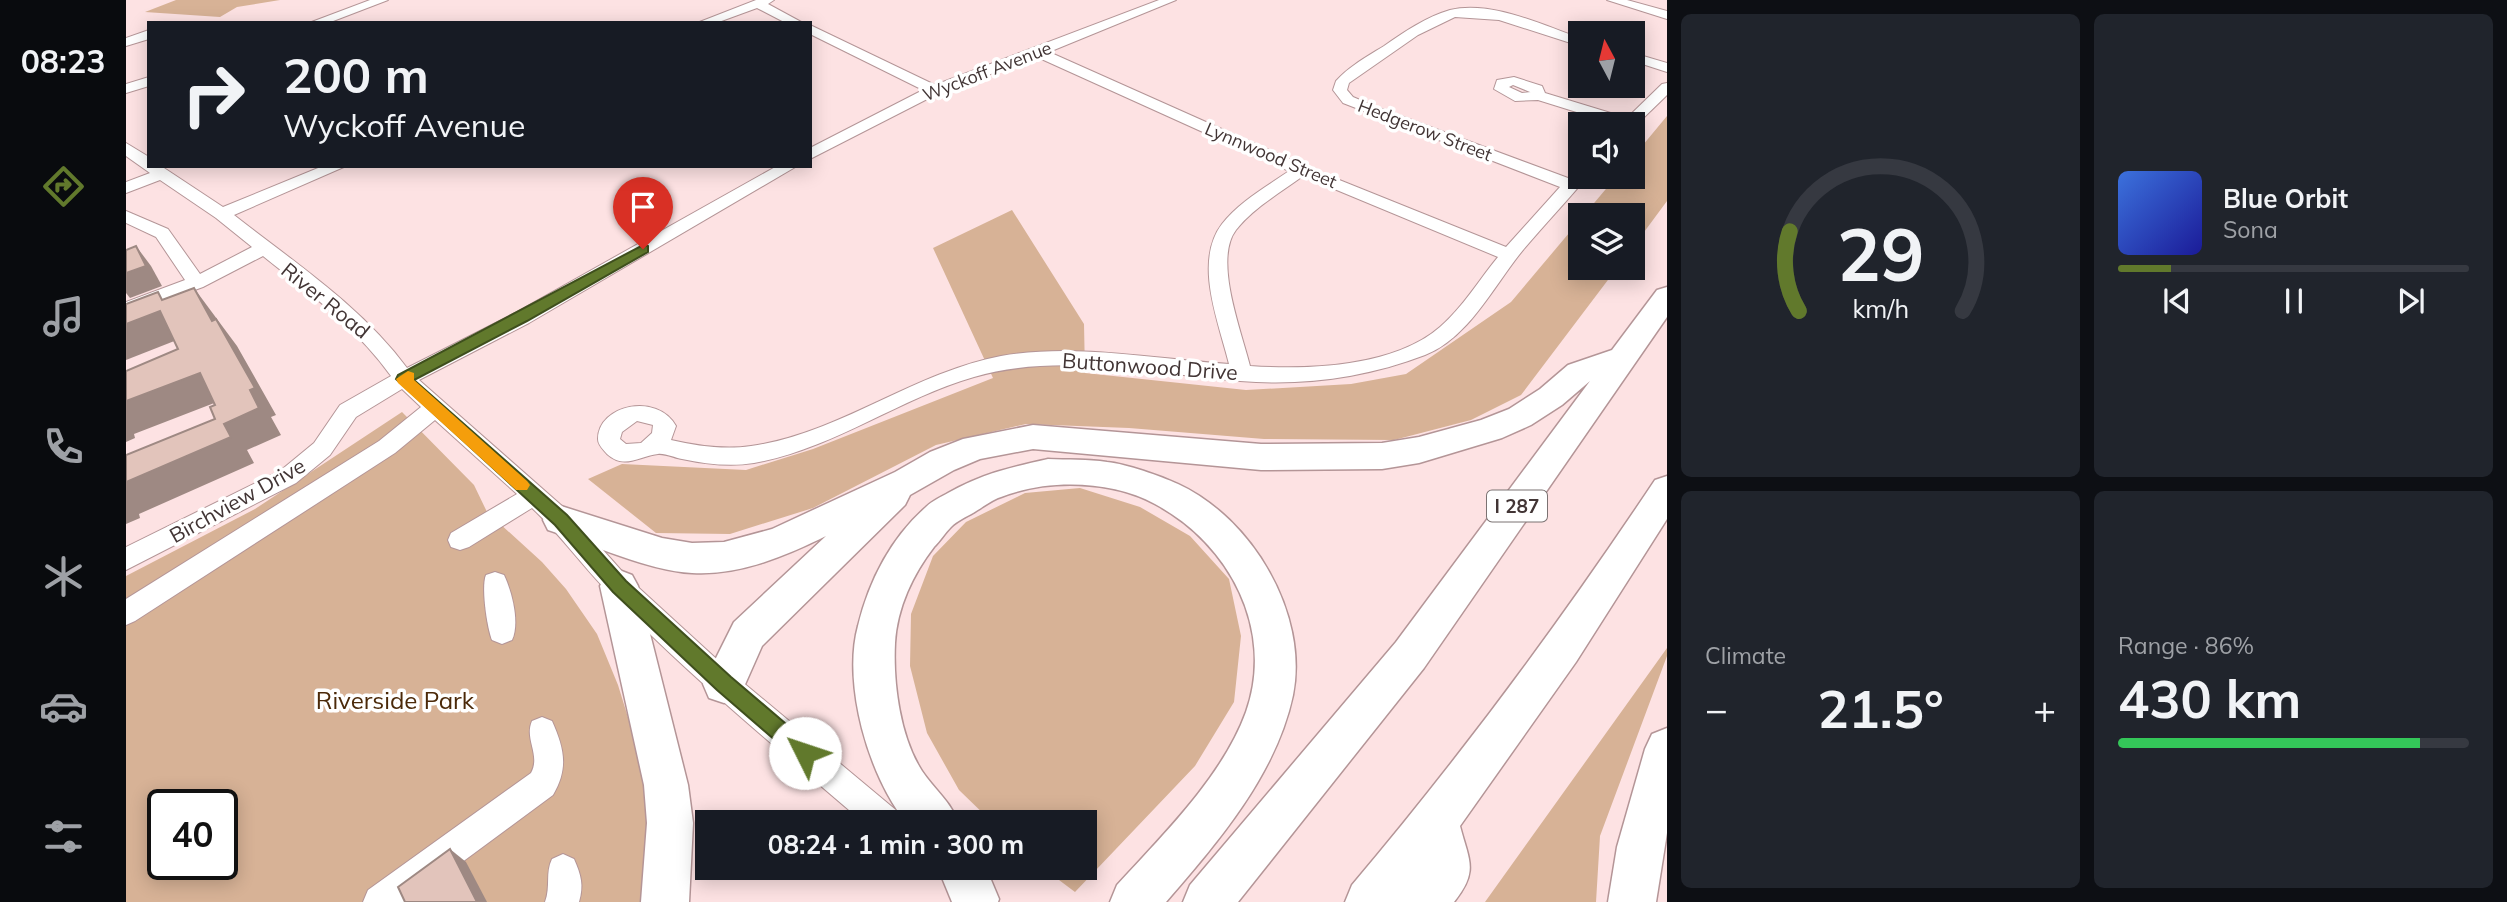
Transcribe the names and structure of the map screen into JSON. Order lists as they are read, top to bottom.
{
  "streets": {
    "highway": ["I 287"],
    "street": [
      "Wyckoff Avenue",
      "Hedgerow Street",
      "Lynnwood Street",
      "River Road",
      "Buttonwood Drive",
      "Birchview Drive"
    ]
  },
  "crossings": [
    ["Wyckoff Avenue", "Lynnwood Street"],
    ["Lynnwood Street", "Buttonwood Drive"],
    ["River Road", "Birchview Drive"]
  ],
  "parks": ["Riverside Park"],
  "north": "top",
  "page": {
    "tabs": "08:23",
    "turn": ["200 m", "Wyckoff Avenue"],
    "song": ["Blue Orbit", "Sona"],
    "tile": [
      "Climate",
      ["Range · 86%", "430 km"]
    ],
    "heat": ["−", "21.5°", "+"],
    "limit": "40",
    "trip": "08:24 · 1 min · 300 m",
    "gauge": ["29", "km/h"]
  }
}
